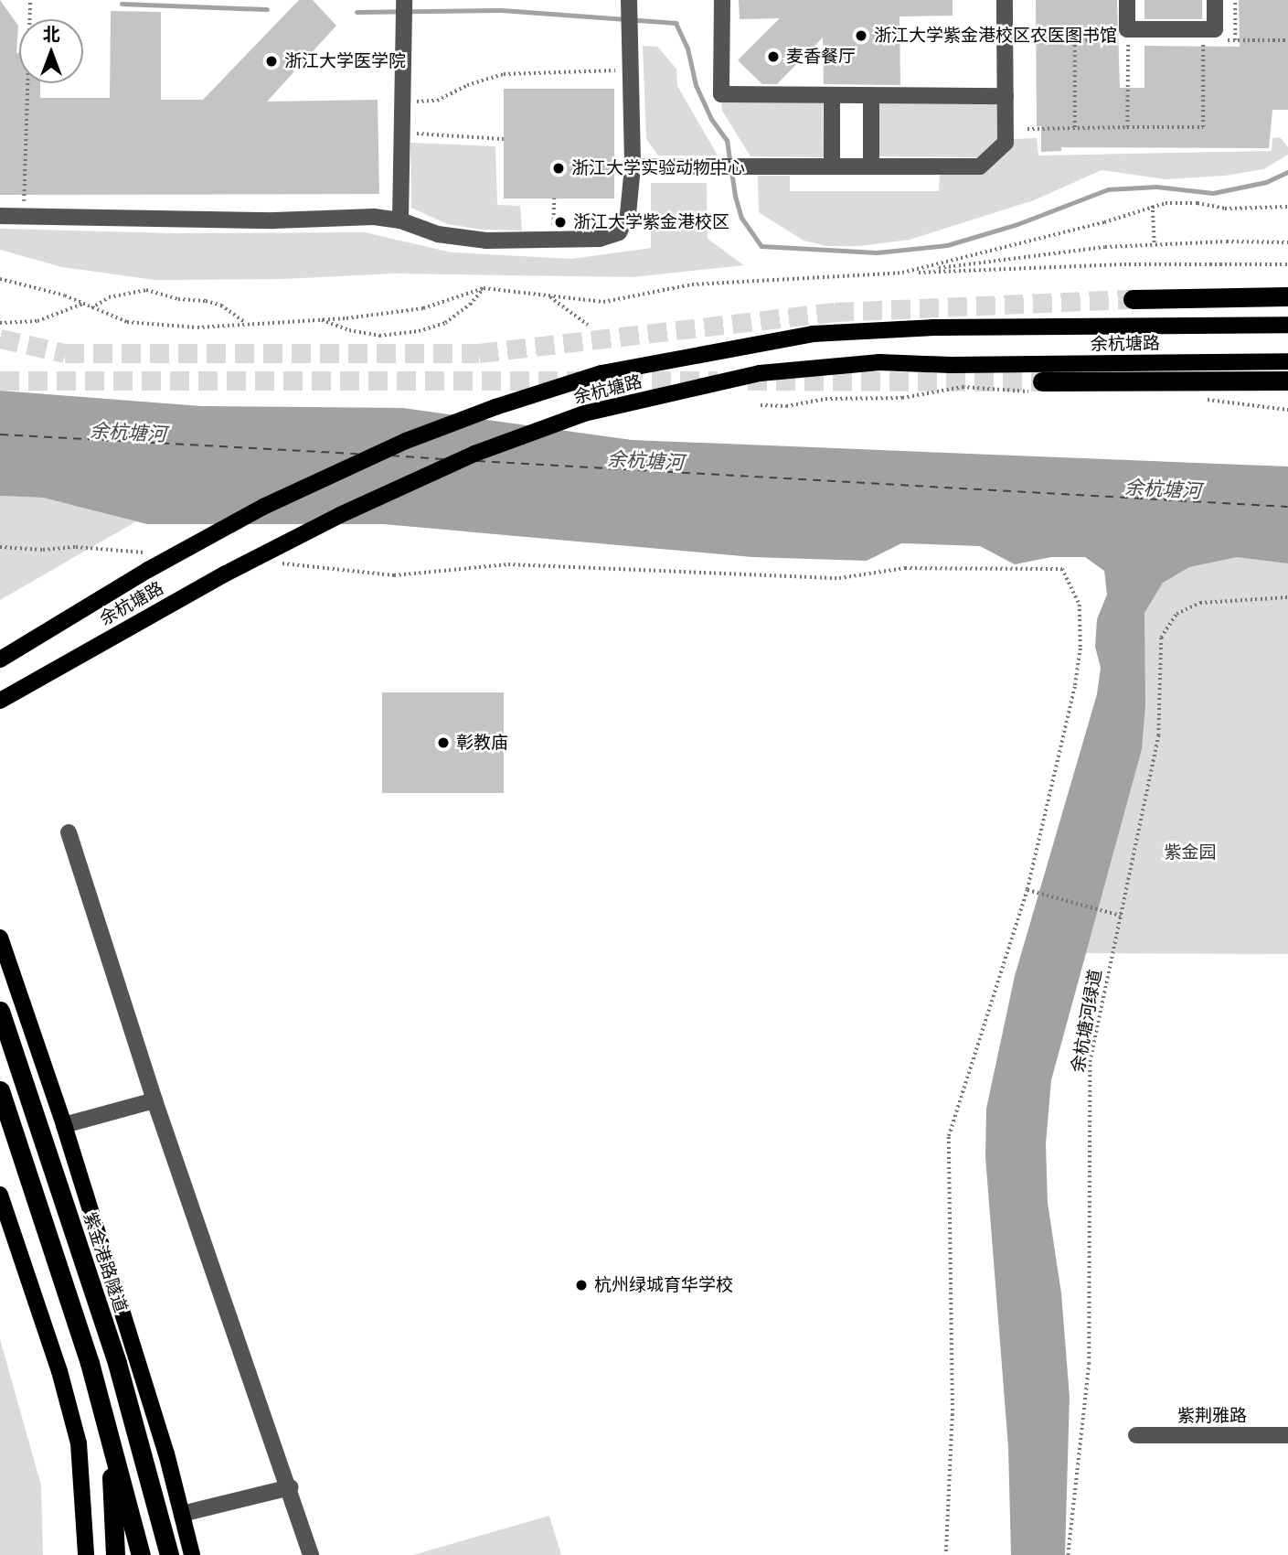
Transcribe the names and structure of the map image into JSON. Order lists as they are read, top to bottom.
{
  "streets": {
    "highway": ["紫金港路隧道"],
    "main road": ["余杭塘路"],
    "street": ["紫荆雅路"],
    "path": ["余杭塘河绿道"]
  },
  "water": ["余杭塘河"],
  "parks": ["紫金园"],
  "places": [
    "浙江大学紫金港校区农医图书馆",
    "麦香餐厅",
    "浙江大学医学院",
    "浙江大学实验动物中心",
    "浙江大学紫金港校区",
    "彰教庙",
    "杭州绿城育华学校"
  ],
  "north": "top"
}
